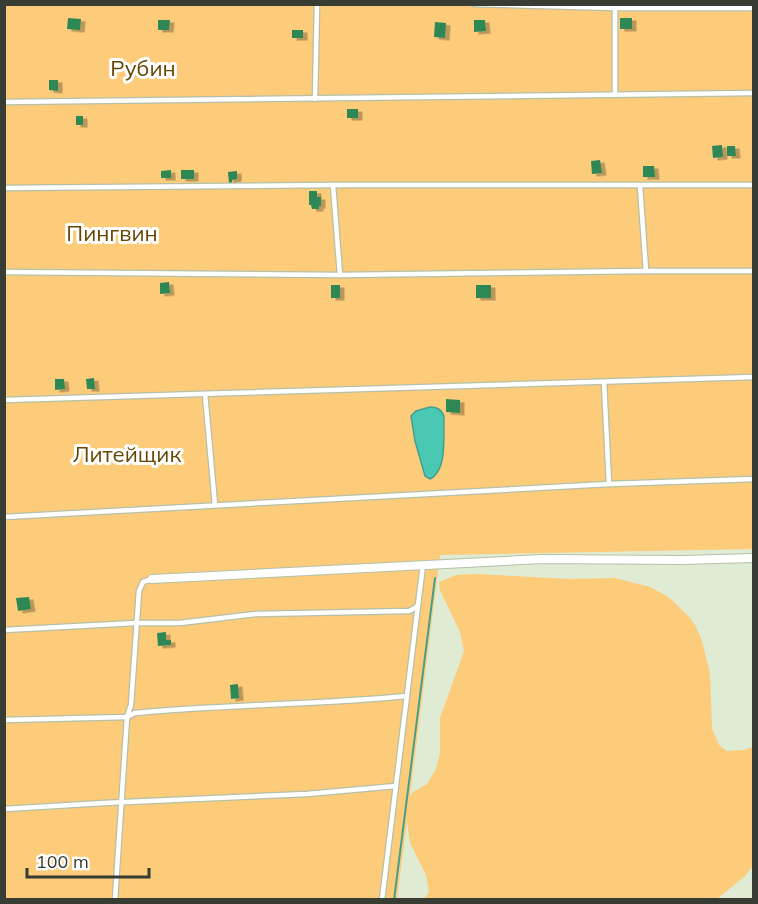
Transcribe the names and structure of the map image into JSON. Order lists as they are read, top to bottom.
{
  "parks": ["Рубин", "Пингвин", "Литейщик"],
  "scale_bar": "100 m"
}
